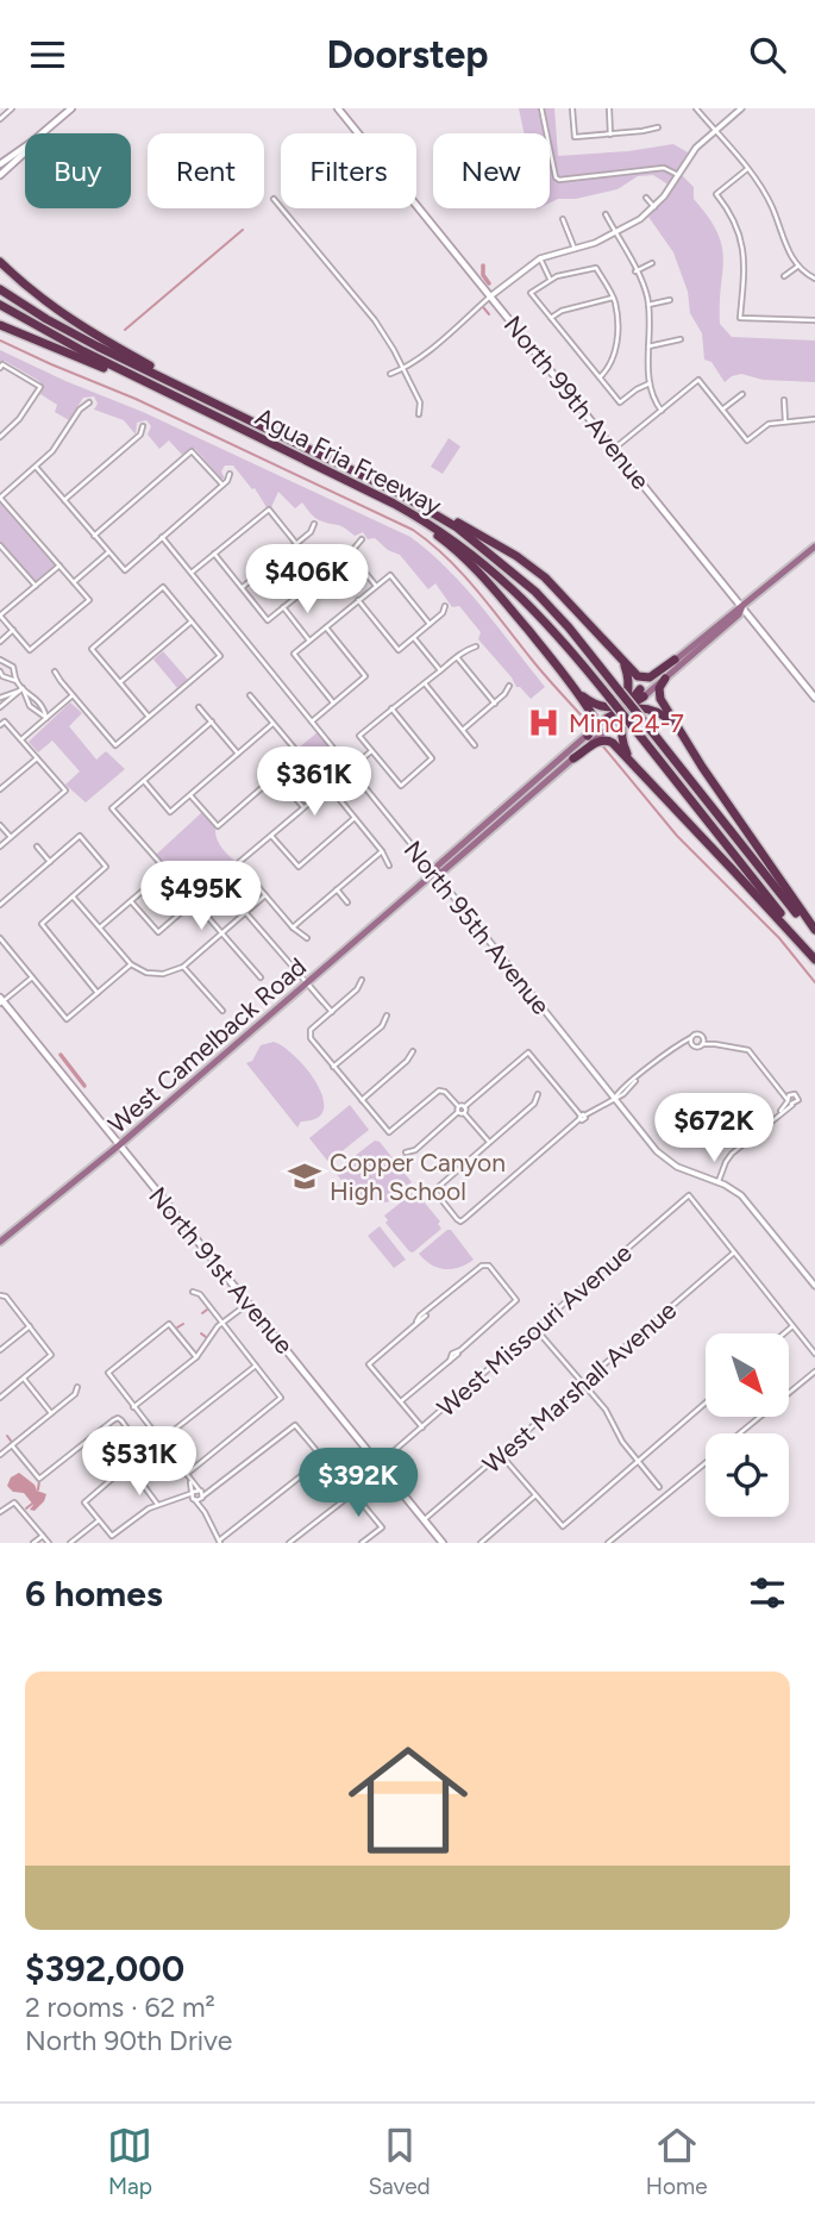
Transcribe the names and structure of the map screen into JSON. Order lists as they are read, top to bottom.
{
  "streets": {
    "highway": ["Agua Fria Freeway"],
    "main road": ["North 99th Avenue", "West Camelback Road", "North 91st Avenue"],
    "street": ["North 95th Avenue", "West Missouri Avenue", "West Marshall Avenue"]
  },
  "crossings": [
    ["North 95th Avenue", "West Camelback Road"],
    ["West Camelback Road", "North 91st Avenue"],
    ["North 91st Avenue", "West Missouri Avenue"],
    ["North 91st Avenue", "West Marshall Avenue"],
    ["West Missouri Avenue", "West Marshall Avenue"]
  ],
  "places": {
    "hospital": ["Mind 24-7"],
    "school or university": ["Copper Canyon High School"]
  },
  "north": "bottom right",
  "page": {
    "header": "Doorstep",
    "chip": [
      "Buy",
      "Rent",
      "Filters",
      "New"
    ],
    "price": [
      "$406K",
      "$361K",
      "$495K",
      "$672K",
      "$531K",
      "$392K"
    ],
    "heading": "6 homes",
    "list": [
      {
        "name": "$392,000",
        "note": "2 rooms · 62 m² · North 90th Drive"
      }
    ],
    "tabs": ["Map", "Saved", "Home"]
  }
}
